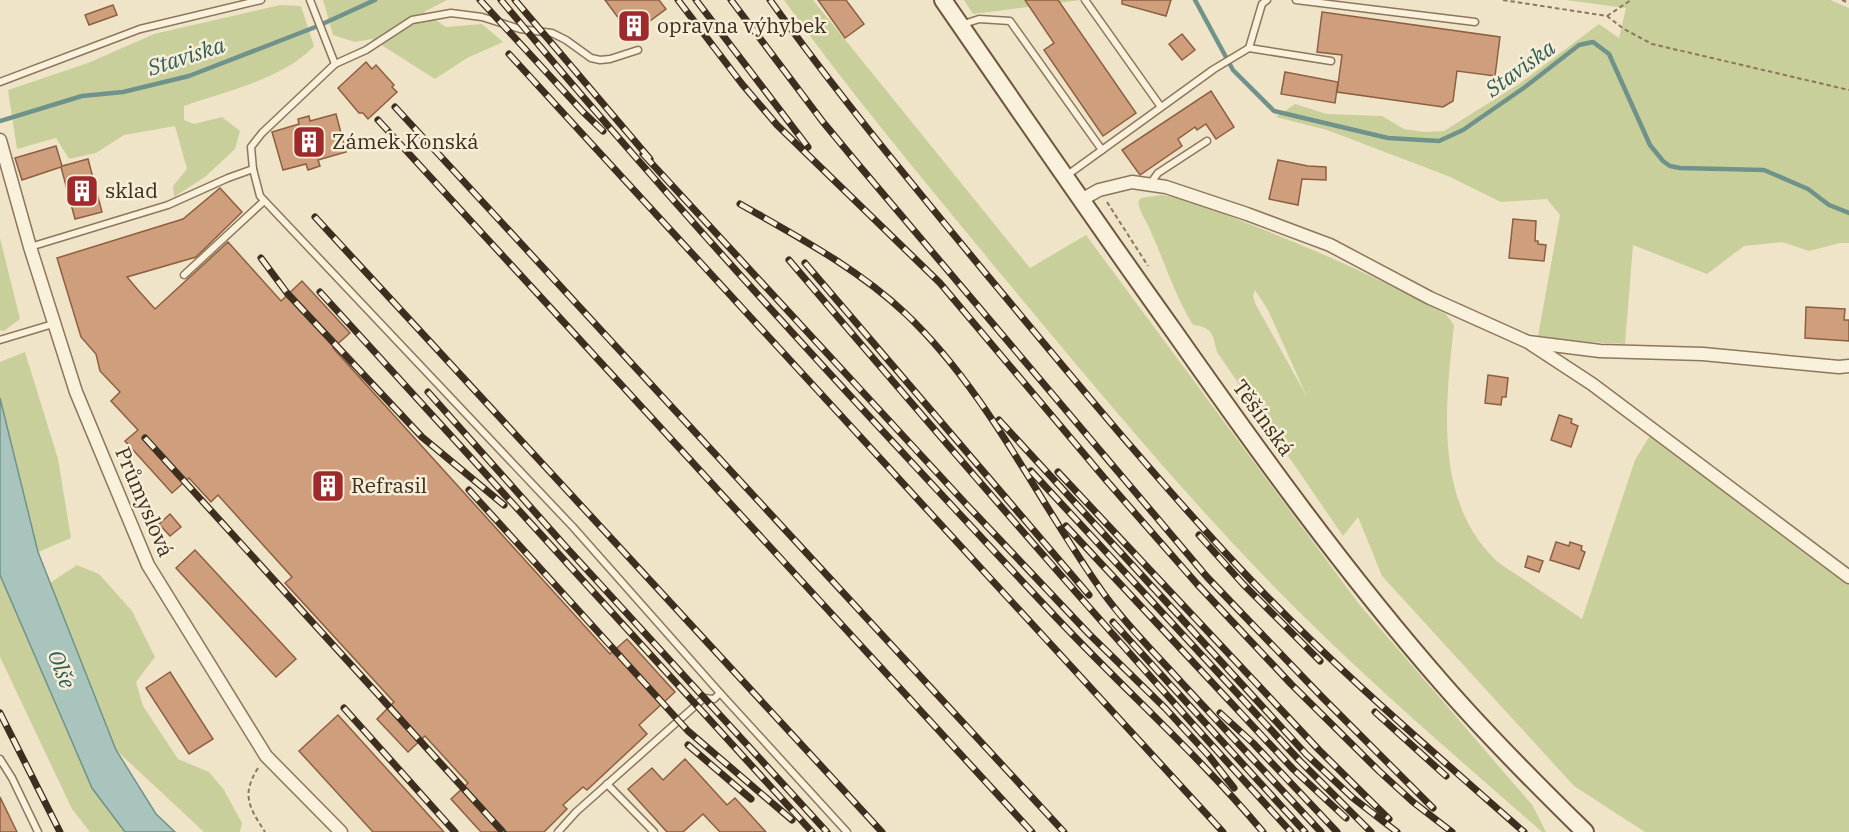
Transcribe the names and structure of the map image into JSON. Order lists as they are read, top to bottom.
{
  "streets": {
    "main road": ["Těšínská"],
    "street": ["Průmyslová"]
  },
  "water": ["Staviska", "Olše"],
  "places": {
    "building": [
      "opravna výhybek",
      "Zámek Konská",
      "sklad",
      "Refrasil"
    ]
  }
}
